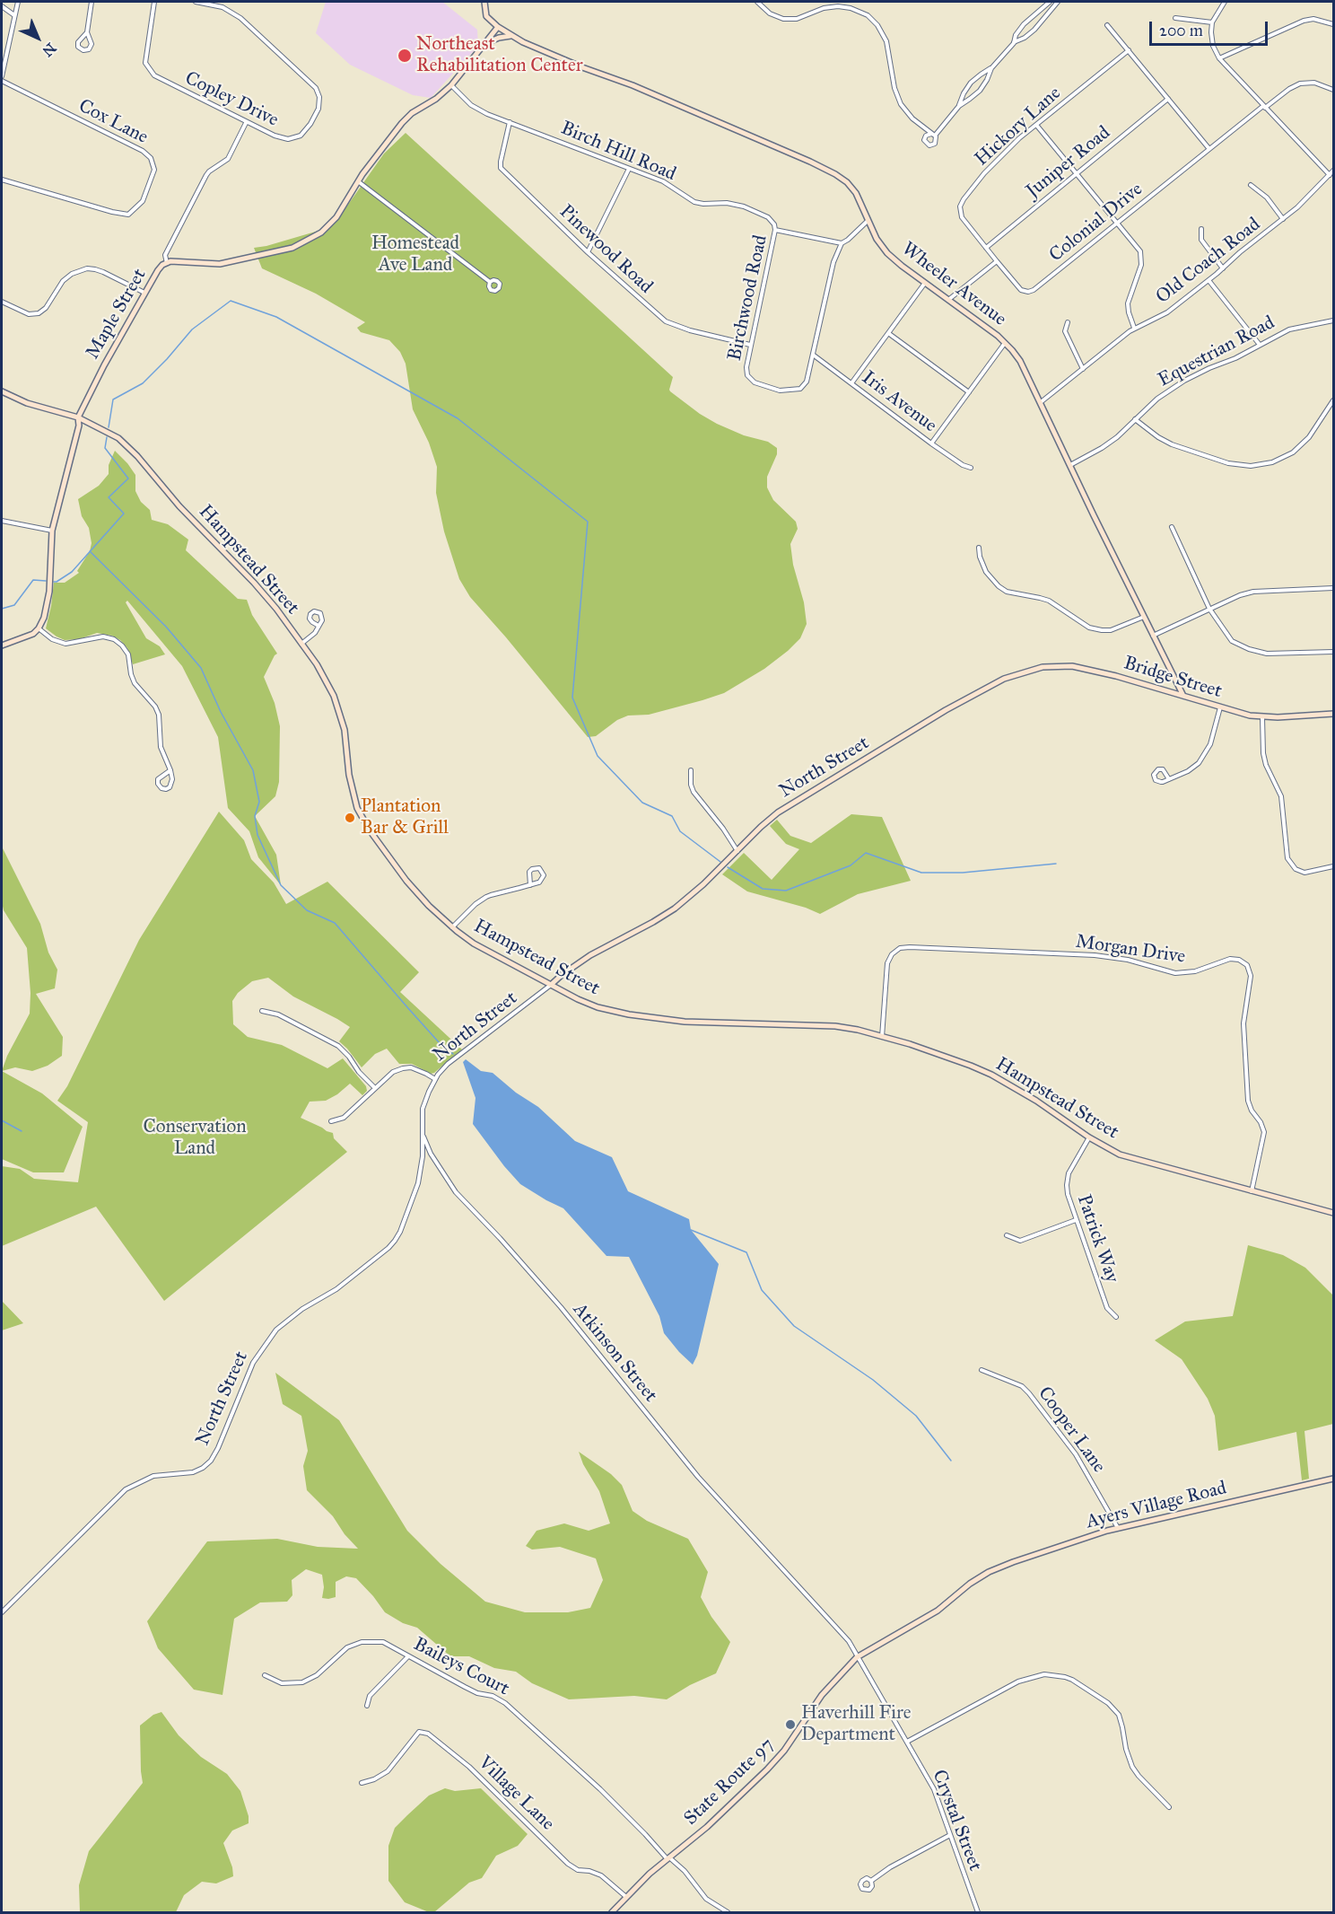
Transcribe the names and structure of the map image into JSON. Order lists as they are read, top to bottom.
{
  "streets": {
    "street": [
      "Copley Drive",
      "Cox Lane",
      "Hickory Lane",
      "Birch Hill Road",
      "Juniper Road",
      "Colonial Drive",
      "Pinewood Road",
      "Old Coach Road",
      "Wheeler Avenue",
      "Birchwood Road",
      "Maple Street",
      "Equestrian Road",
      "Iris Avenue",
      "Hampstead Street",
      "Bridge Street",
      "North Street",
      "Morgan Drive",
      "Patrick Way",
      "Atkinson Street",
      "Cooper Lane",
      "Ayers Village Road",
      "Baileys Court",
      "State Route 97",
      "Village Lane",
      "Crystal Street"
    ]
  },
  "crossings": [
    ["Hickory Lane", "Juniper Road"],
    ["Hickory Lane", "Colonial Drive"],
    ["Birch Hill Road", "Pinewood Road"],
    ["Birch Hill Road", "Birchwood Road"],
    ["Birch Hill Road", "Maple Street"],
    ["Pinewood Road", "Birchwood Road"],
    ["Old Coach Road", "Wheeler Avenue"],
    ["Wheeler Avenue", "Maple Street"],
    ["Wheeler Avenue", "Equestrian Road"],
    ["Wheeler Avenue", "Bridge Street"],
    ["Birchwood Road", "Iris Avenue"],
    ["Maple Street", "Hampstead Street"],
    ["Hampstead Street", "North Street"],
    ["Hampstead Street", "Morgan Drive"],
    ["Hampstead Street", "Patrick Way"],
    ["Bridge Street", "North Street"],
    ["North Street", "Atkinson Street"],
    ["Atkinson Street", "State Route 97"],
    ["Atkinson Street", "Crystal Street"],
    ["Cooper Lane", "Ayers Village Road"],
    ["Ayers Village Road", "State Route 97"],
    ["Baileys Court", "State Route 97"],
    ["State Route 97", "Village Lane"],
    ["State Route 97", "Crystal Street"]
  ],
  "parks": ["Homestead Ave Land", "Conservation Land"],
  "places": ["Northeast Rehabilitation Center", "Plantation Bar & Grill", "Haverhill Fire Department"],
  "scale_bar": "200 m",
  "north": "bottom right"
}
